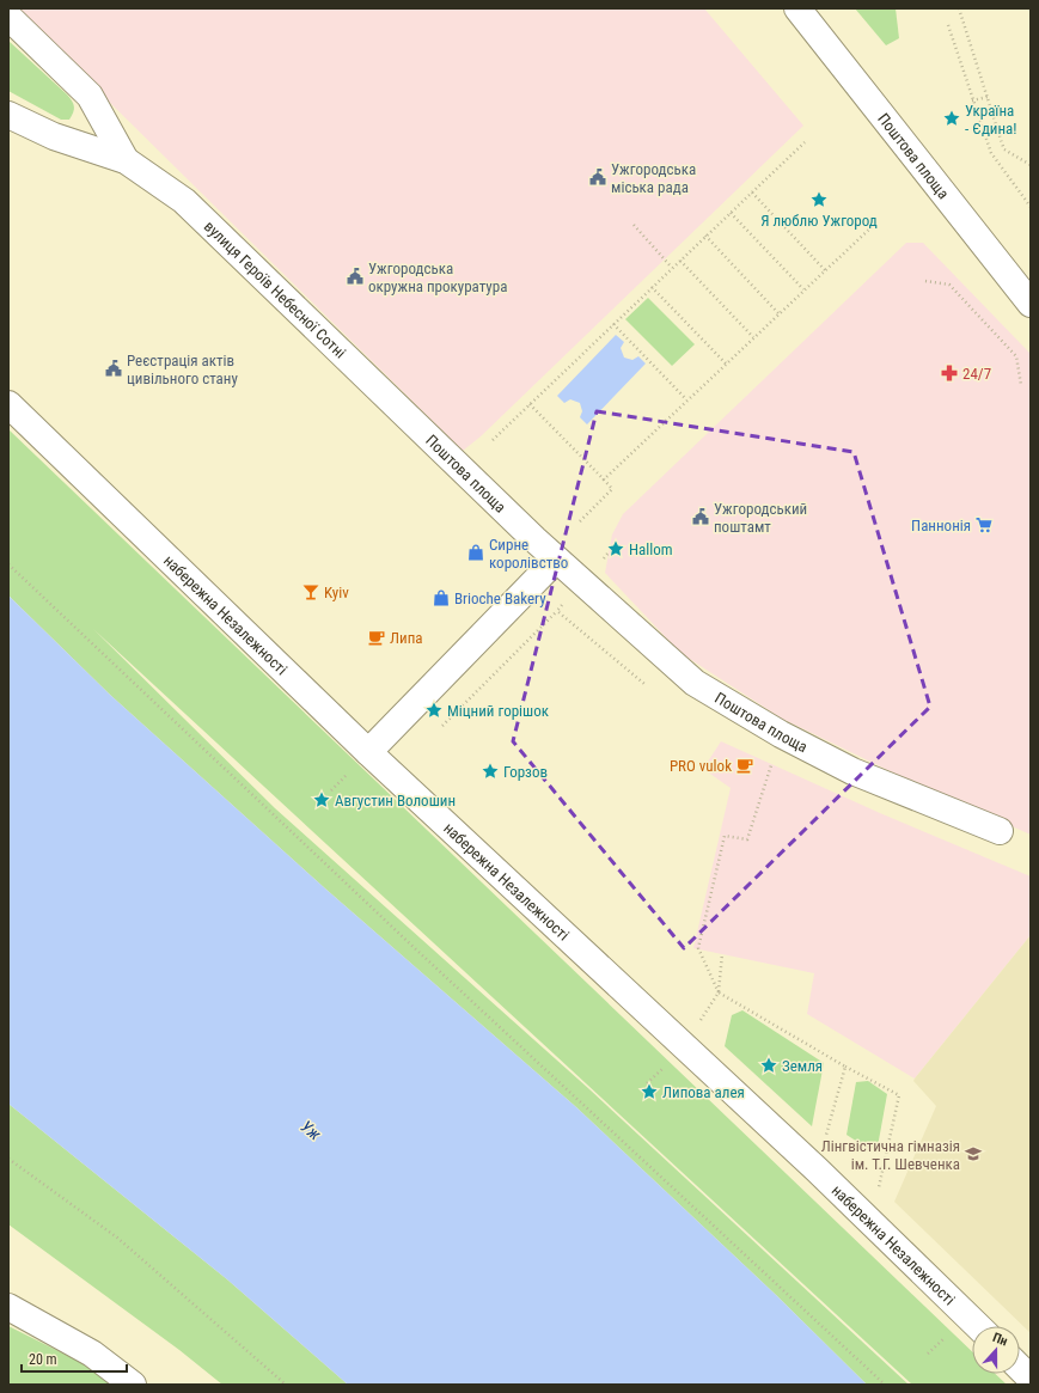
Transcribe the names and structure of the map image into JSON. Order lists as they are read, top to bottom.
{
  "streets": {
    "street": ["Поштова площа", "вулиця Героїв Небесної Сотні", "набережна Незалежності"]
  },
  "crossings": [
    ["Поштова площа", "вулиця Героїв Небесної Сотні"]
  ],
  "water": ["Уж"],
  "places": {
    "place": [
      "Україна - Єдина!",
      "Я люблю Ужгород",
      "Hallom",
      "Міцний горішок",
      "Горзов",
      "Августин Волошин",
      "Земля",
      "Липова алея"
    ],
    "public building": [
      "Ужгородська міська рада",
      "Ужгородська окружна прокуратура",
      "Реєстрація актів цивільного стану",
      "Ужгородський поштамт"
    ],
    "pharmacy": ["24/7"],
    "supermarket": ["Паннонія"],
    "shop": ["Сирне королівство", "Brioche Bakery"],
    "bar": ["Kyiv"],
    "cafe": ["Липа", "PRO vulok"],
    "school or university": ["Лінгвістична гімназія ім. Т.Г. Шевченка"]
  },
  "scale_bar": "20 m",
  "north": "top"
}
